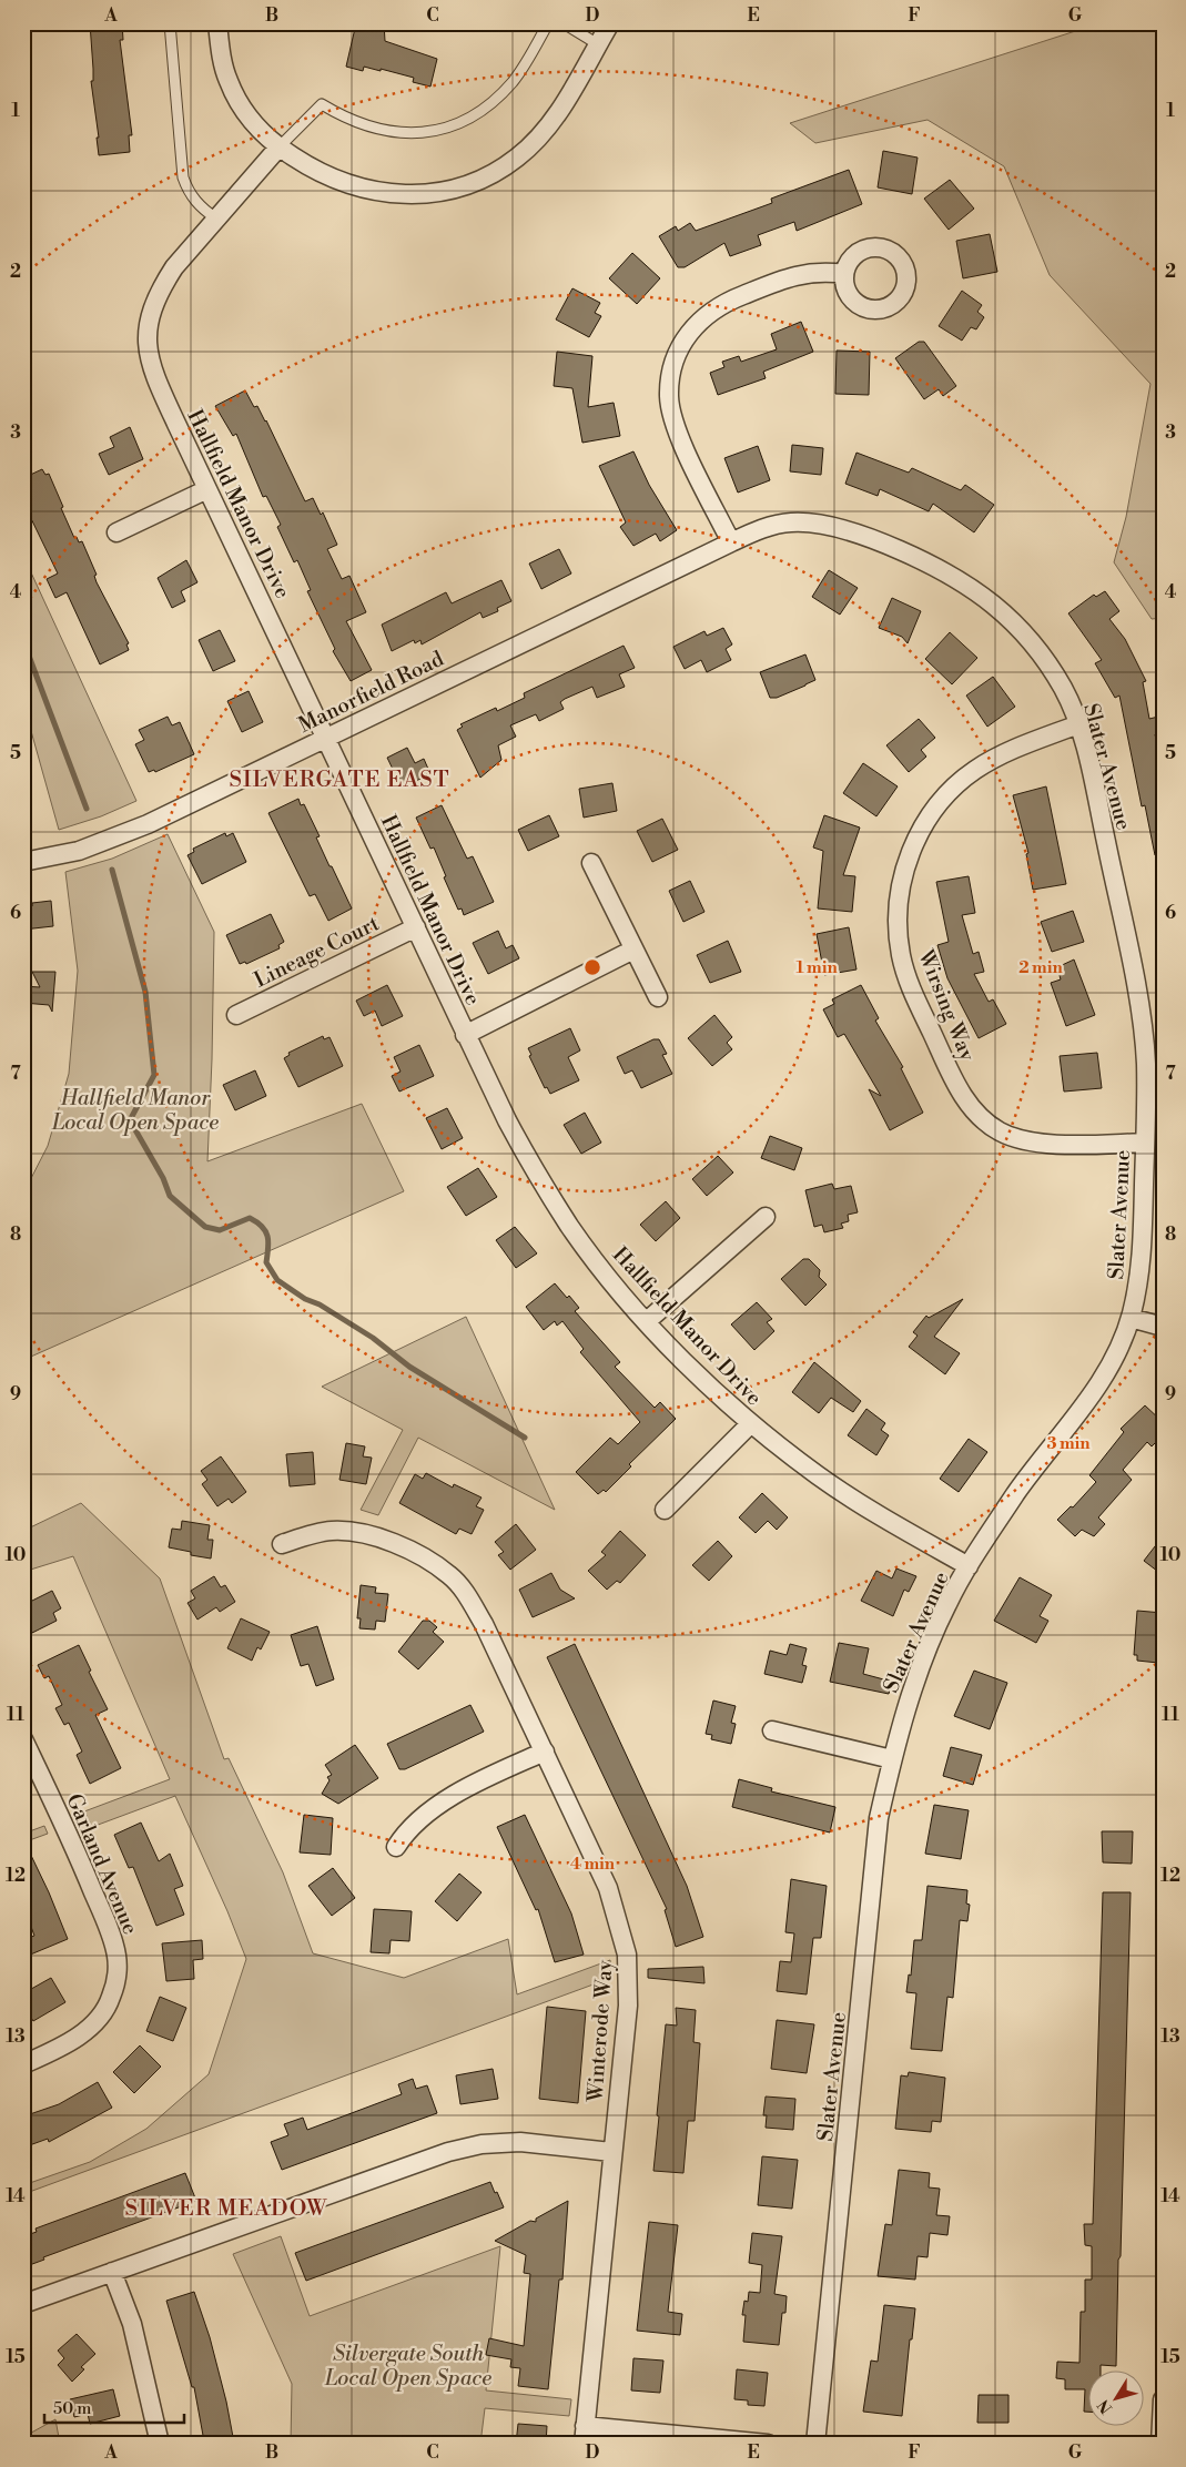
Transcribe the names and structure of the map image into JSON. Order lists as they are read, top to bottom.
{
  "streets": {
    "street": [
      "Hallfield Manor Drive",
      "Manorfield Road",
      "Slater Avenue",
      "Lineage Court",
      "Wirsing Way",
      "Garland Avenue",
      "Winterode Way"
    ]
  },
  "crossings": [
    ["Hallfield Manor Drive", "Manorfield Road"],
    ["Hallfield Manor Drive", "Slater Avenue"],
    ["Hallfield Manor Drive", "Lineage Court"],
    ["Manorfield Road", "Slater Avenue"],
    ["Slater Avenue", "Wirsing Way"]
  ],
  "districts": ["SILVERGATE EAST", "SILVER MEADOW"],
  "parks": ["Hallfield Manor Local Open Space", "Silvergate South Local Open Space"],
  "scale_bar": "50 m",
  "north": "bottom left",
  "grid": {
    "columns": [
      "A",
      "B",
      "C",
      "D",
      "E",
      "F",
      "G"
    ],
    "rows": [
      "1",
      "2",
      "3",
      "4",
      "5",
      "6",
      "7",
      "8",
      "9",
      "10",
      "11",
      "12",
      "13",
      "14",
      "15"
    ]
  },
  "rings": [
    "1 min",
    "2 min",
    "3 min",
    "4 min"
  ]
}
